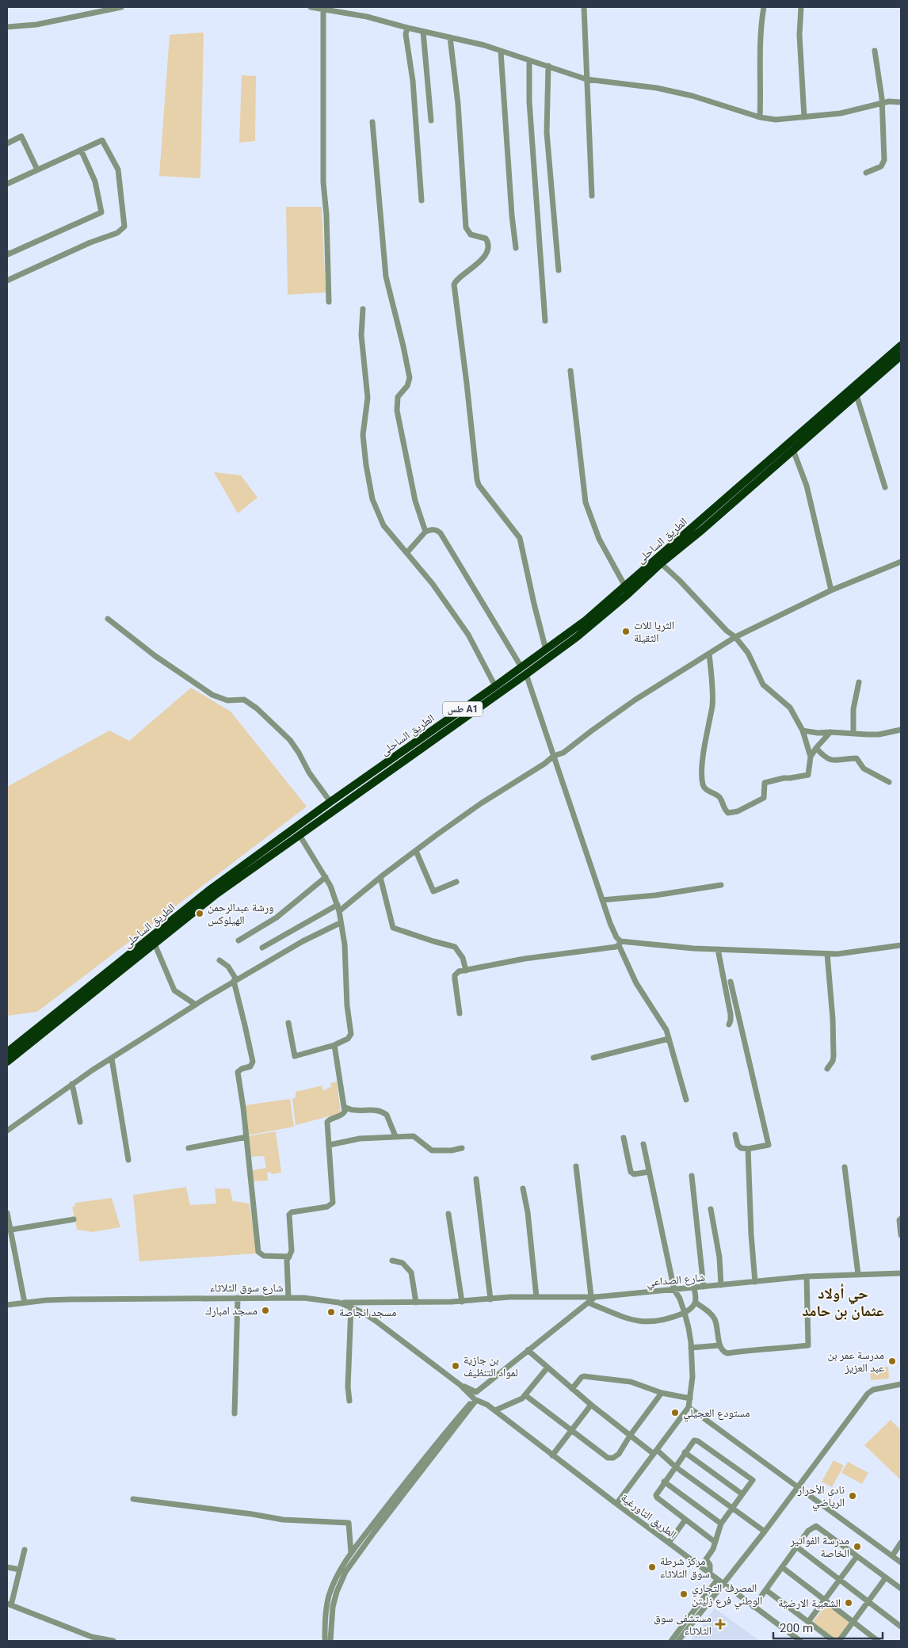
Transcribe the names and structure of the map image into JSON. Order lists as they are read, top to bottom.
{
  "streets": {
    "highway": ["الطريق الساحلى", "طس A1"],
    "street": ["شارع الصداعي", "شارع سوق الثلاثاء", "الطريق التاورغية"]
  },
  "crossings": [
    ["شارع الصداعي", "شارع سوق الثلاثاء"],
    ["شارع سوق الثلاثاء", "الطريق التاورغية"]
  ],
  "districts": ["حي أولاد عثمان بن حامد"],
  "places": {
    "other": [
      "الثريا للات الثقيلة",
      "ورشة عبدالرحمن الهيلوكس",
      "مسجد امبارك",
      "مسجد انجاصة",
      "مدرسة عمر بن عبد العزيز",
      "بن جازية لمواد التنظيف",
      "مستودع العجيلي",
      "نادي الأحرار الرياضي",
      "مدرسة الفواتير الخاصة",
      "مركز شرطة سوق الثلاثاء",
      "المصرف التجاري الوطني فرع زليتن",
      "الشعبية الارضية"
    ],
    "health": ["مستشفى سوق الثلاثاء"]
  },
  "scale_bar": "200 m"
}
